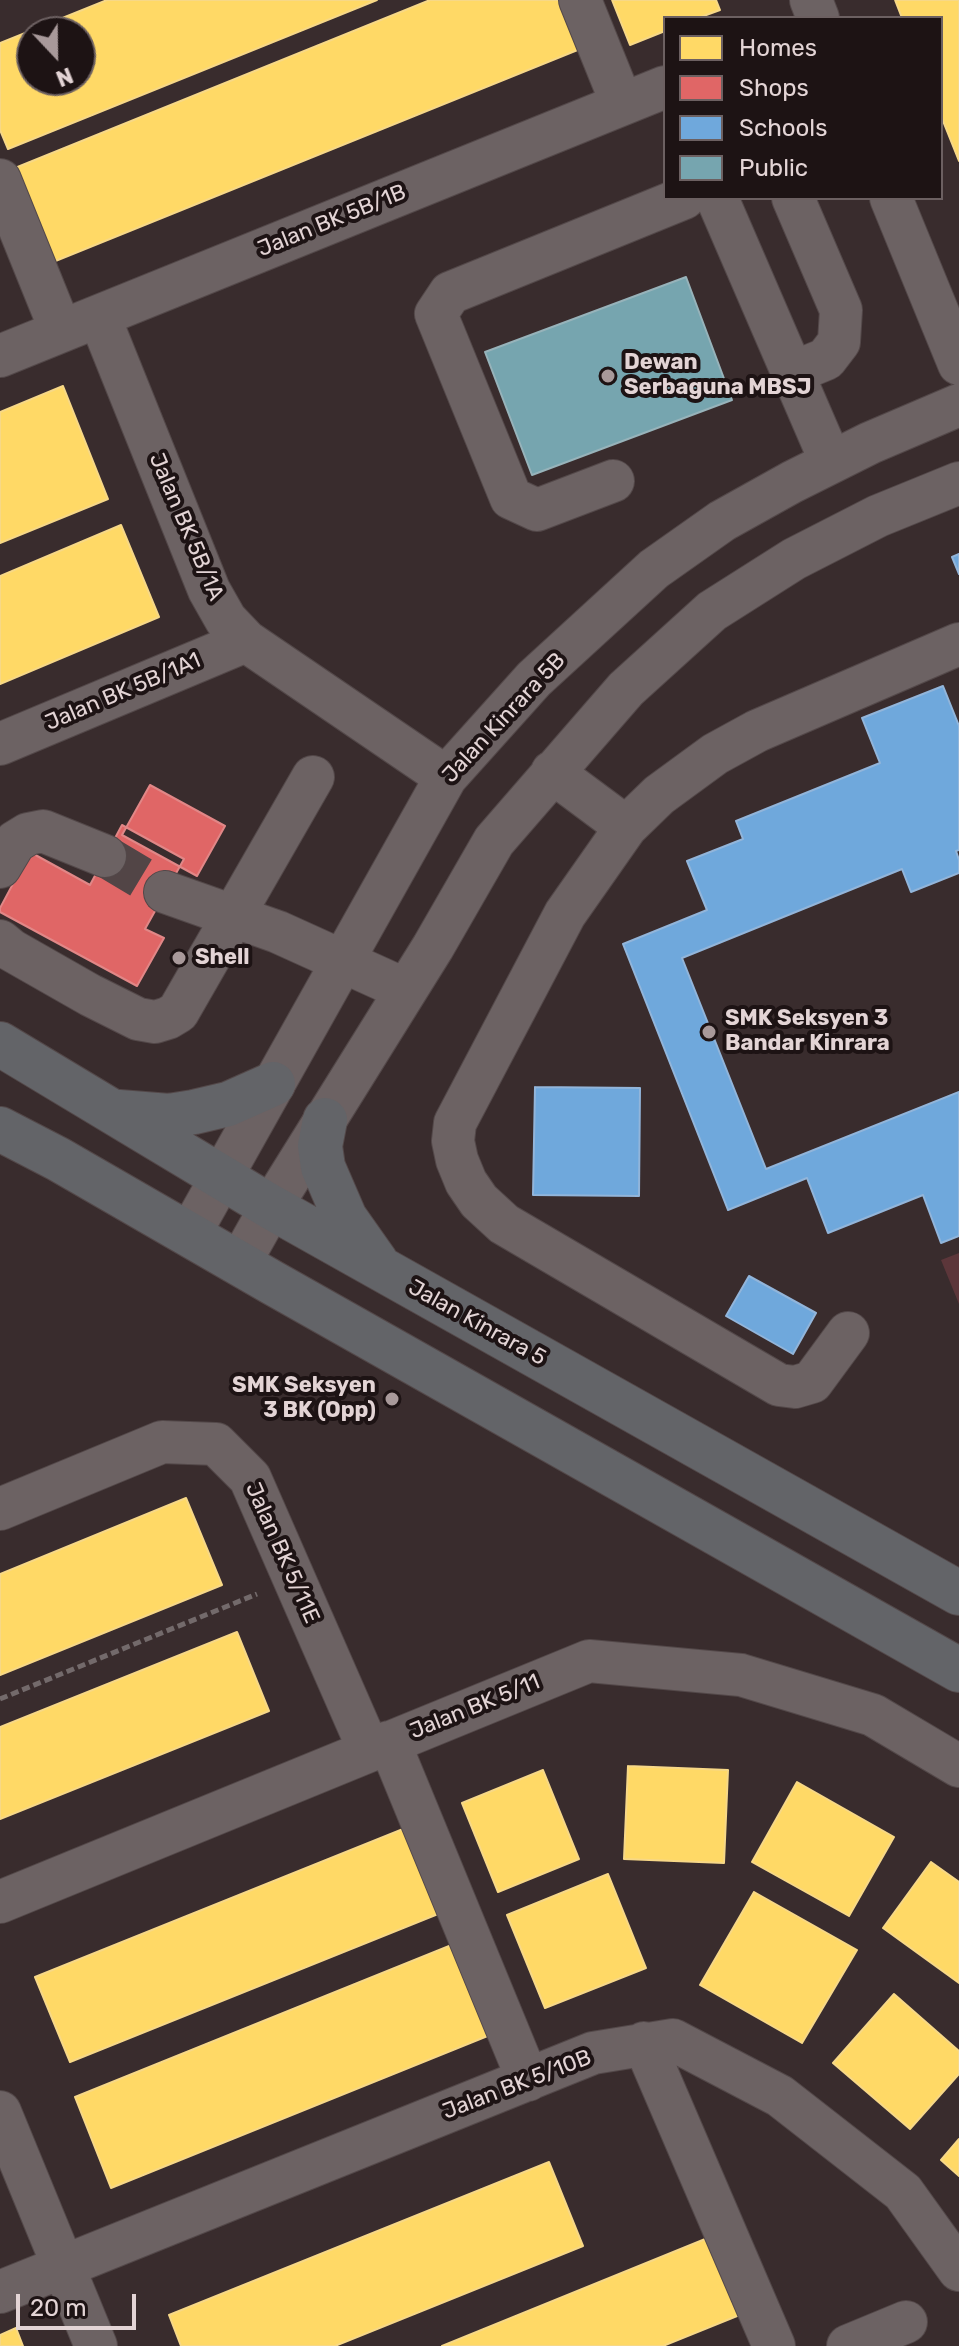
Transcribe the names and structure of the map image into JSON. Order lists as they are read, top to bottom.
{
  "streets": {
    "main road": ["Jalan Kinrara 5"],
    "street": [
      "Jalan BK 5B/1B",
      "Jalan BK 5B/1A",
      "Jalan BK 5B/1A1",
      "Jalan Kinrara 5B",
      "Jalan BK 5/11E",
      "Jalan BK 5/11",
      "Jalan BK 5/10B"
    ]
  },
  "crossings": [
    ["Jalan BK 5B/1B", "Jalan BK 5B/1A"],
    ["Jalan BK 5B/1A", "Jalan BK 5B/1A1"],
    ["Jalan BK 5B/1A", "Jalan Kinrara 5B"],
    ["Jalan Kinrara 5B", "Jalan Kinrara 5"],
    ["Jalan BK 5/11E", "Jalan BK 5/11"],
    ["Jalan BK 5/11E", "Jalan BK 5/10B"]
  ],
  "places": [
    "Dewan Serbaguna MBSJ",
    "Shell",
    "SMK Seksyen 3 Bandar Kinrara",
    "SMK Seksyen 3 BK (Opp)"
  ],
  "legend": [
    "Homes",
    "Shops",
    "Schools",
    "Public"
  ],
  "scale_bar": "20 m",
  "north": "bottom"
}
